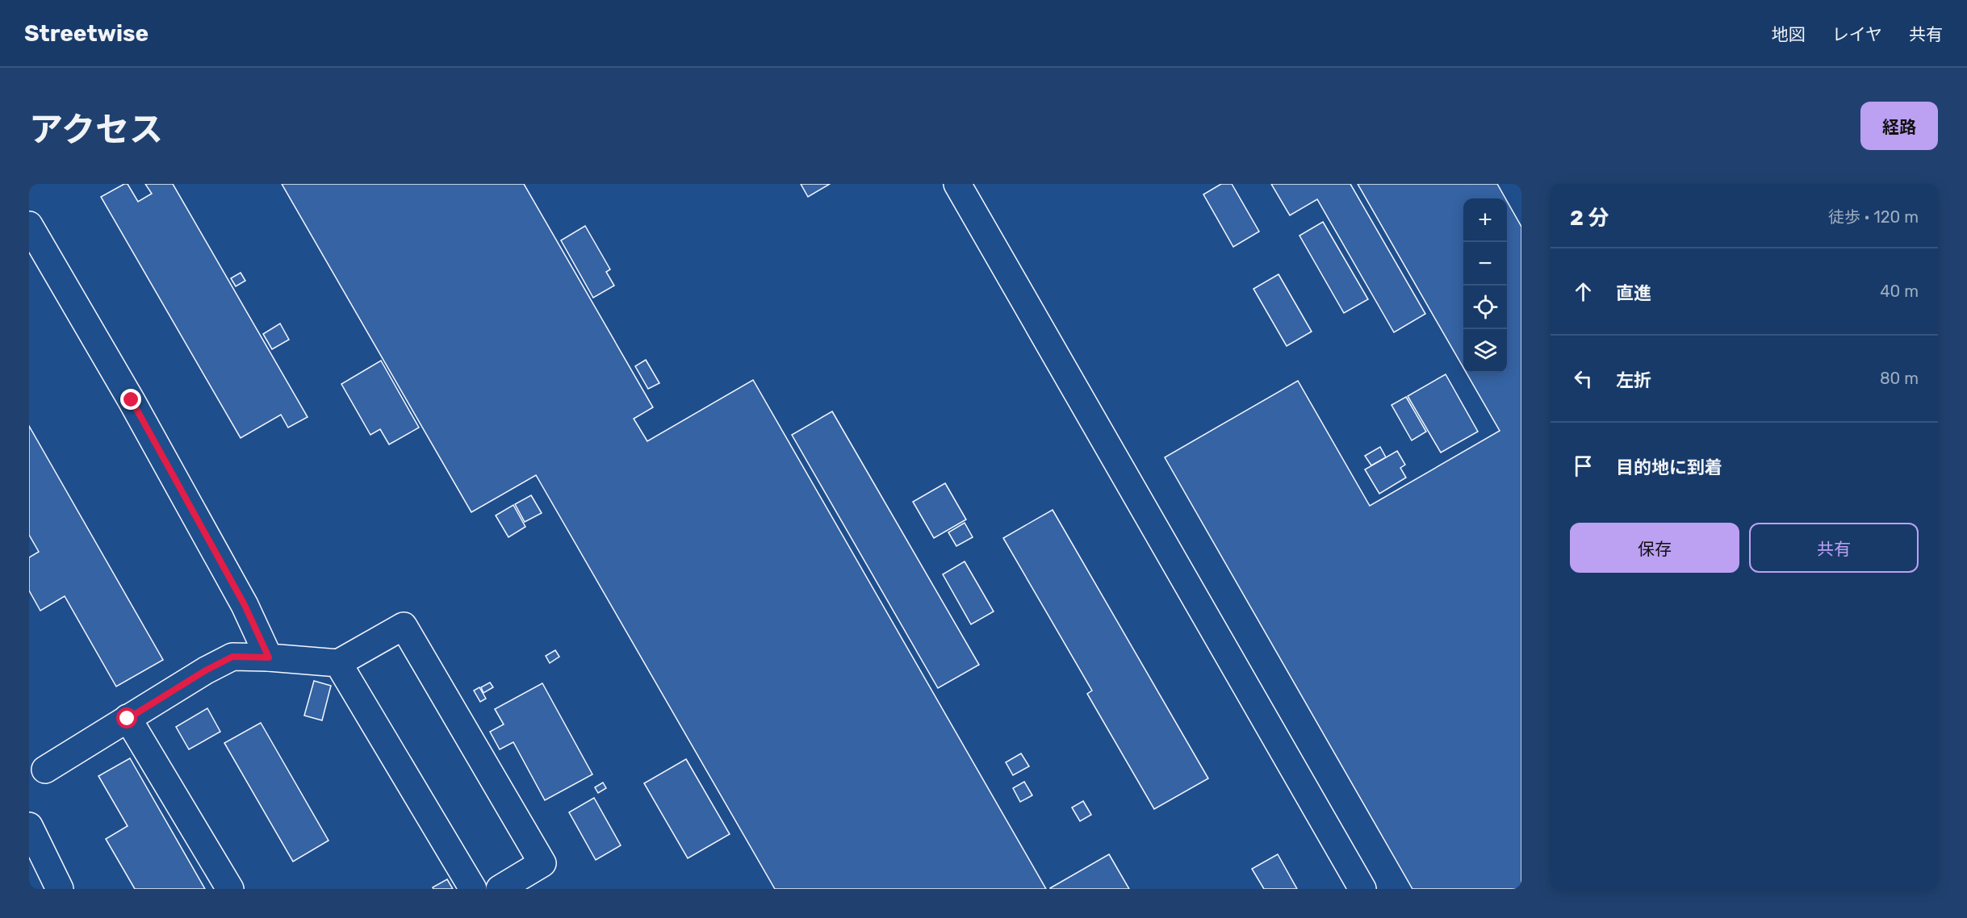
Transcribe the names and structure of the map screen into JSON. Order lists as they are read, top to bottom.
{
  "page": {
    "header": "Streetwise",
    "nav": ["地図", "レイヤ", "共有"],
    "title": "アクセス",
    "buttons": [
      "経路",
      ["保存", "共有"]
    ],
    "heading": ["2 分", "徒歩 · 120 m"],
    "map_buttons": ["+", "−"],
    "list": [
      ["直進", "40 m"],
      ["左折", "80 m"],
      "目的地に到着"
    ]
  }
}
